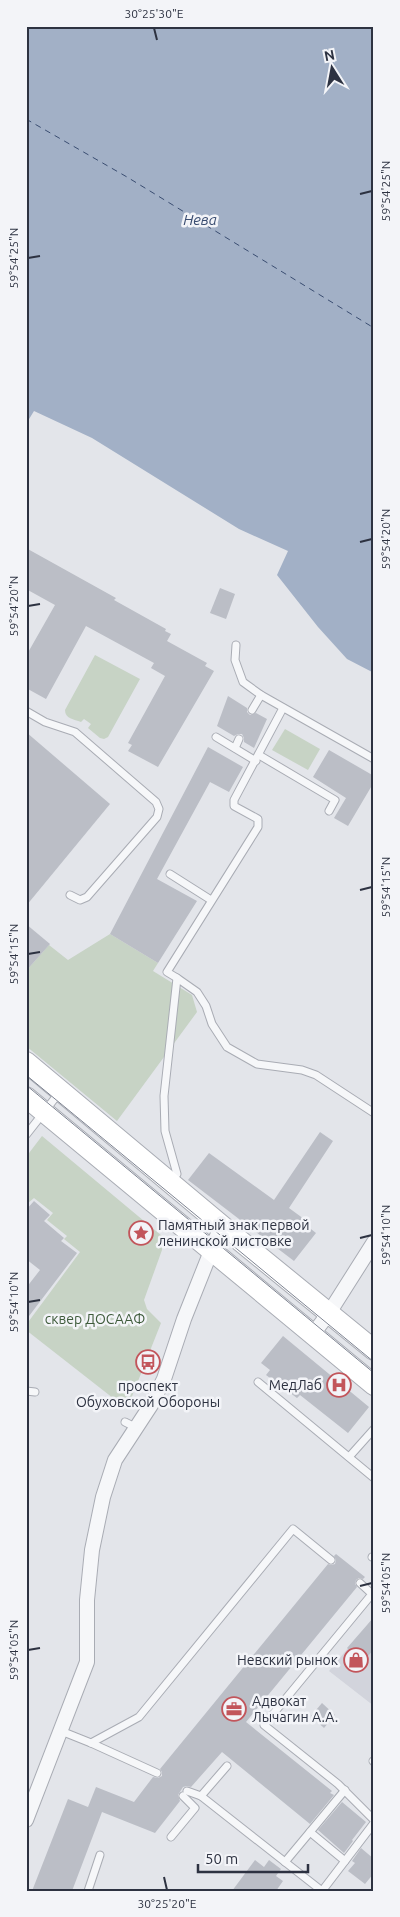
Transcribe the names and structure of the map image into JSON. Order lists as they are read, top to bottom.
{
  "water": ["Нева"],
  "parks": ["сквер ДОСААФ"],
  "places": {
    "place": ["Памятный знак первой ленинской листовке"],
    "bus stop": ["проспект Обуховской Обороны"],
    "hospital": ["МедЛаб"],
    "shop": ["Невский рынок"],
    "office": ["Адвокат Лычагин А.А."]
  },
  "scale_bar": "50 m",
  "north": "top",
  "coordinates": [
    "30°25'30\"E",
    "59°54'25\"N",
    "59°54'20\"N",
    "59°54'15\"N",
    "59°54'10\"N",
    "59°54'05\"N",
    "30°25'20\"E"
  ]
}
